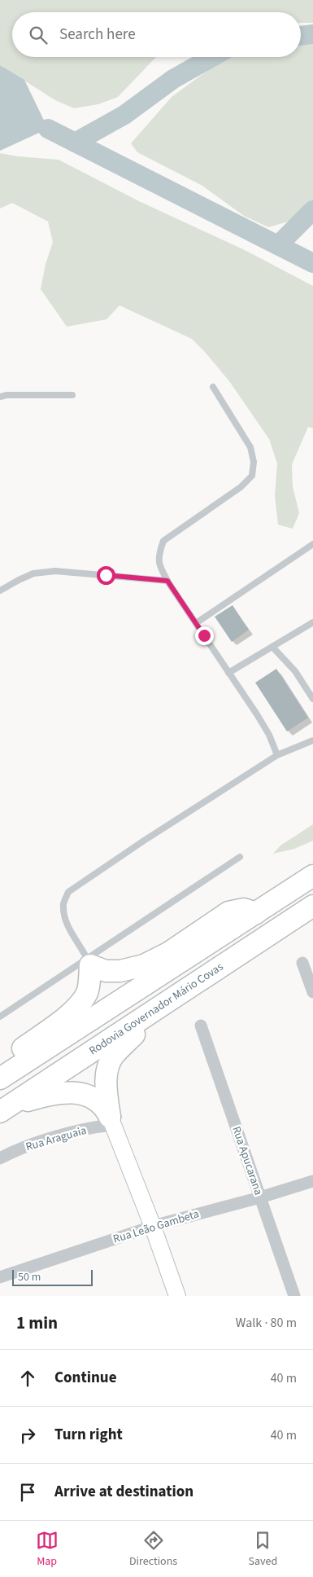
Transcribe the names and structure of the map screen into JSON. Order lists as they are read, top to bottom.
{
  "streets": {
    "highway": ["Rodovia Governador Mário Covas"],
    "street": ["Rua Araguaia", "Rua Apucarana", "Rua Leão Gambeta"]
  },
  "crossings": [
    ["Rua Apucarana", "Rua Leão Gambeta"]
  ],
  "scale_bar": "50 m",
  "page": {
    "search": "Search here",
    "scale": "50 m",
    "heading": ["1 min", "Walk · 80 m"],
    "list": [
      ["Continue", "40 m"],
      ["Turn right", "40 m"],
      "Arrive at destination"
    ],
    "nav": ["Map", "Directions", "Saved"]
  }
}
